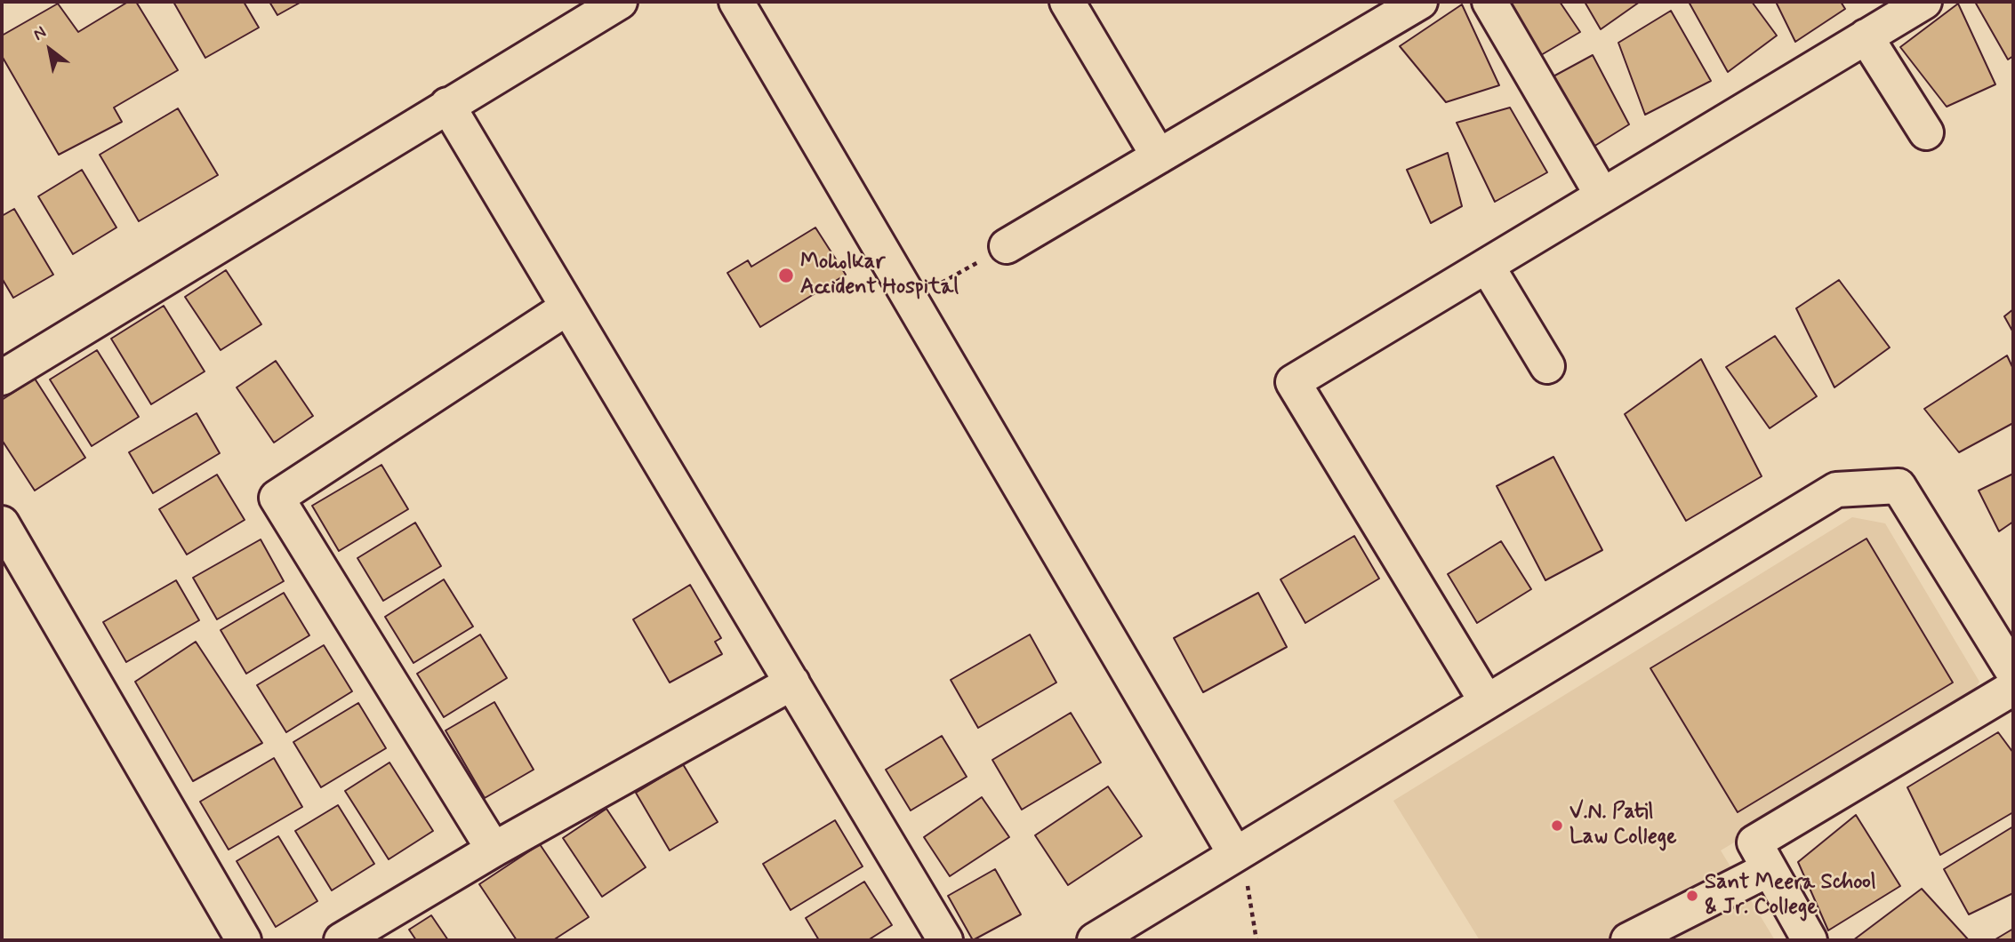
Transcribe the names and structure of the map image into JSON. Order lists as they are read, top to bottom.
{
  "places": ["Moholkar Accident Hospital", "V.N. Patil Law College", "Sant Meera School & Jr. College"],
  "north": "top left"
}
